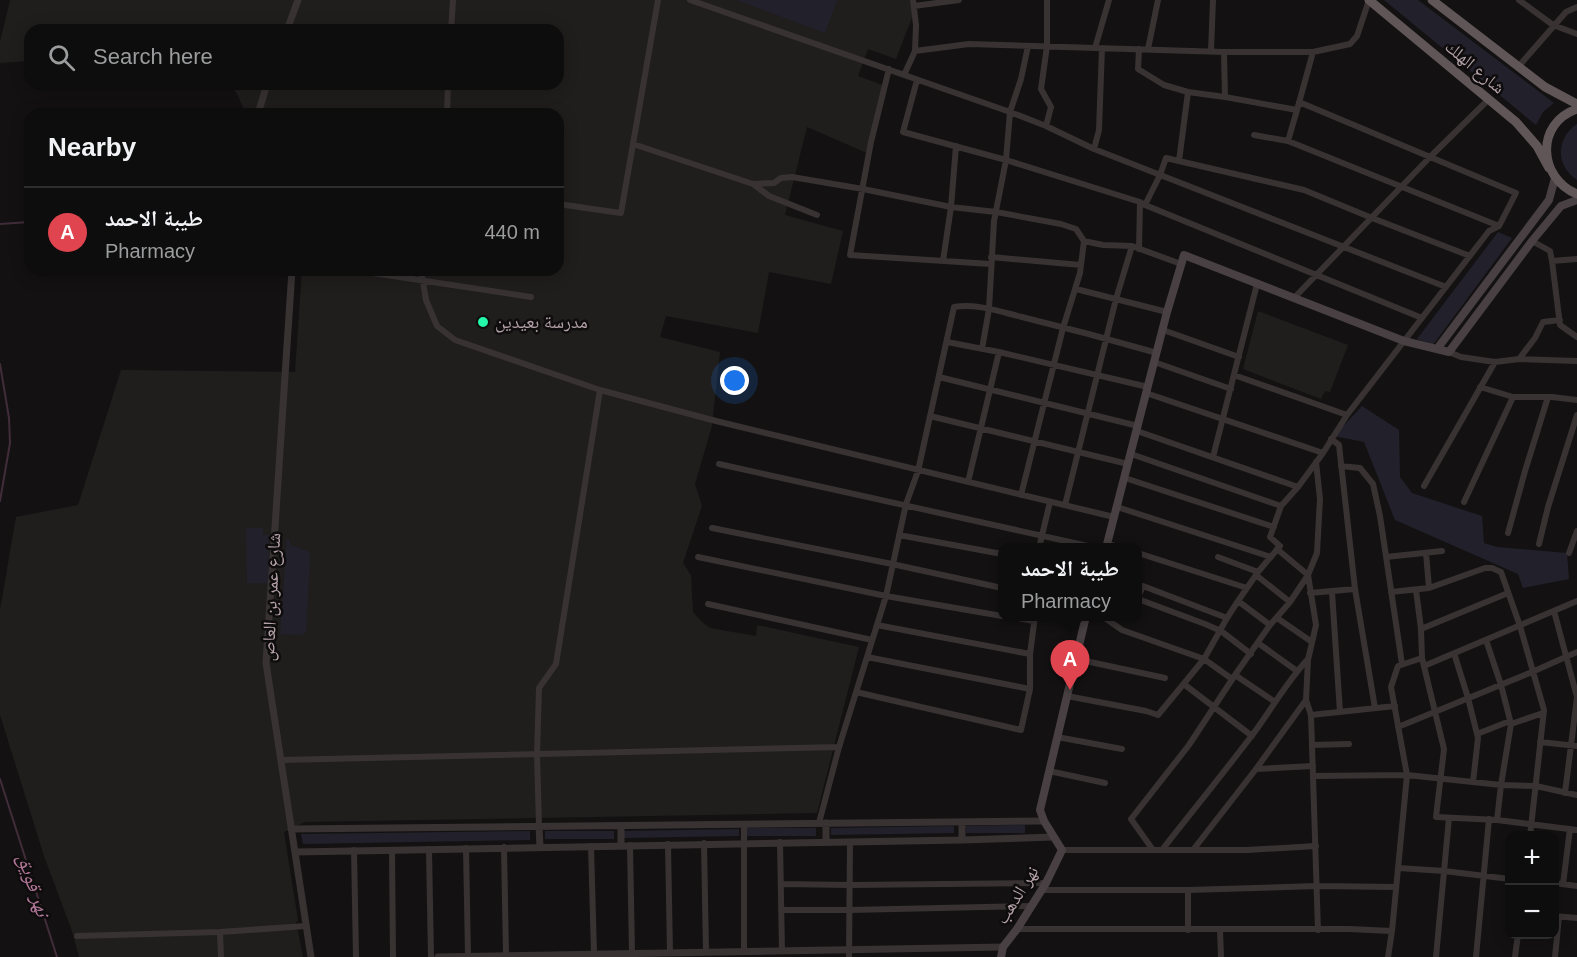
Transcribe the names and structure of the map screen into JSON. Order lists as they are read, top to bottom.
{
  "streets": {
    "highway": ["شارع الهلك"],
    "main road": ["نهر الدهب"],
    "street": ["شارع عمر بن العاص"]
  },
  "water": ["نهر قويق"],
  "places": ["مدرسة بعيدين"],
  "page": {
    "search": "Search here",
    "heading": "Nearby",
    "list": [
      {
        "mark": "A",
        "name": "طيبة الاحمد",
        "note": "Pharmacy",
        "value": "440 m"
      }
    ],
    "popup": ["طيبة الاحمد", "Pharmacy"],
    "pins": "A",
    "map_buttons": ["+", "−"]
  }
}
